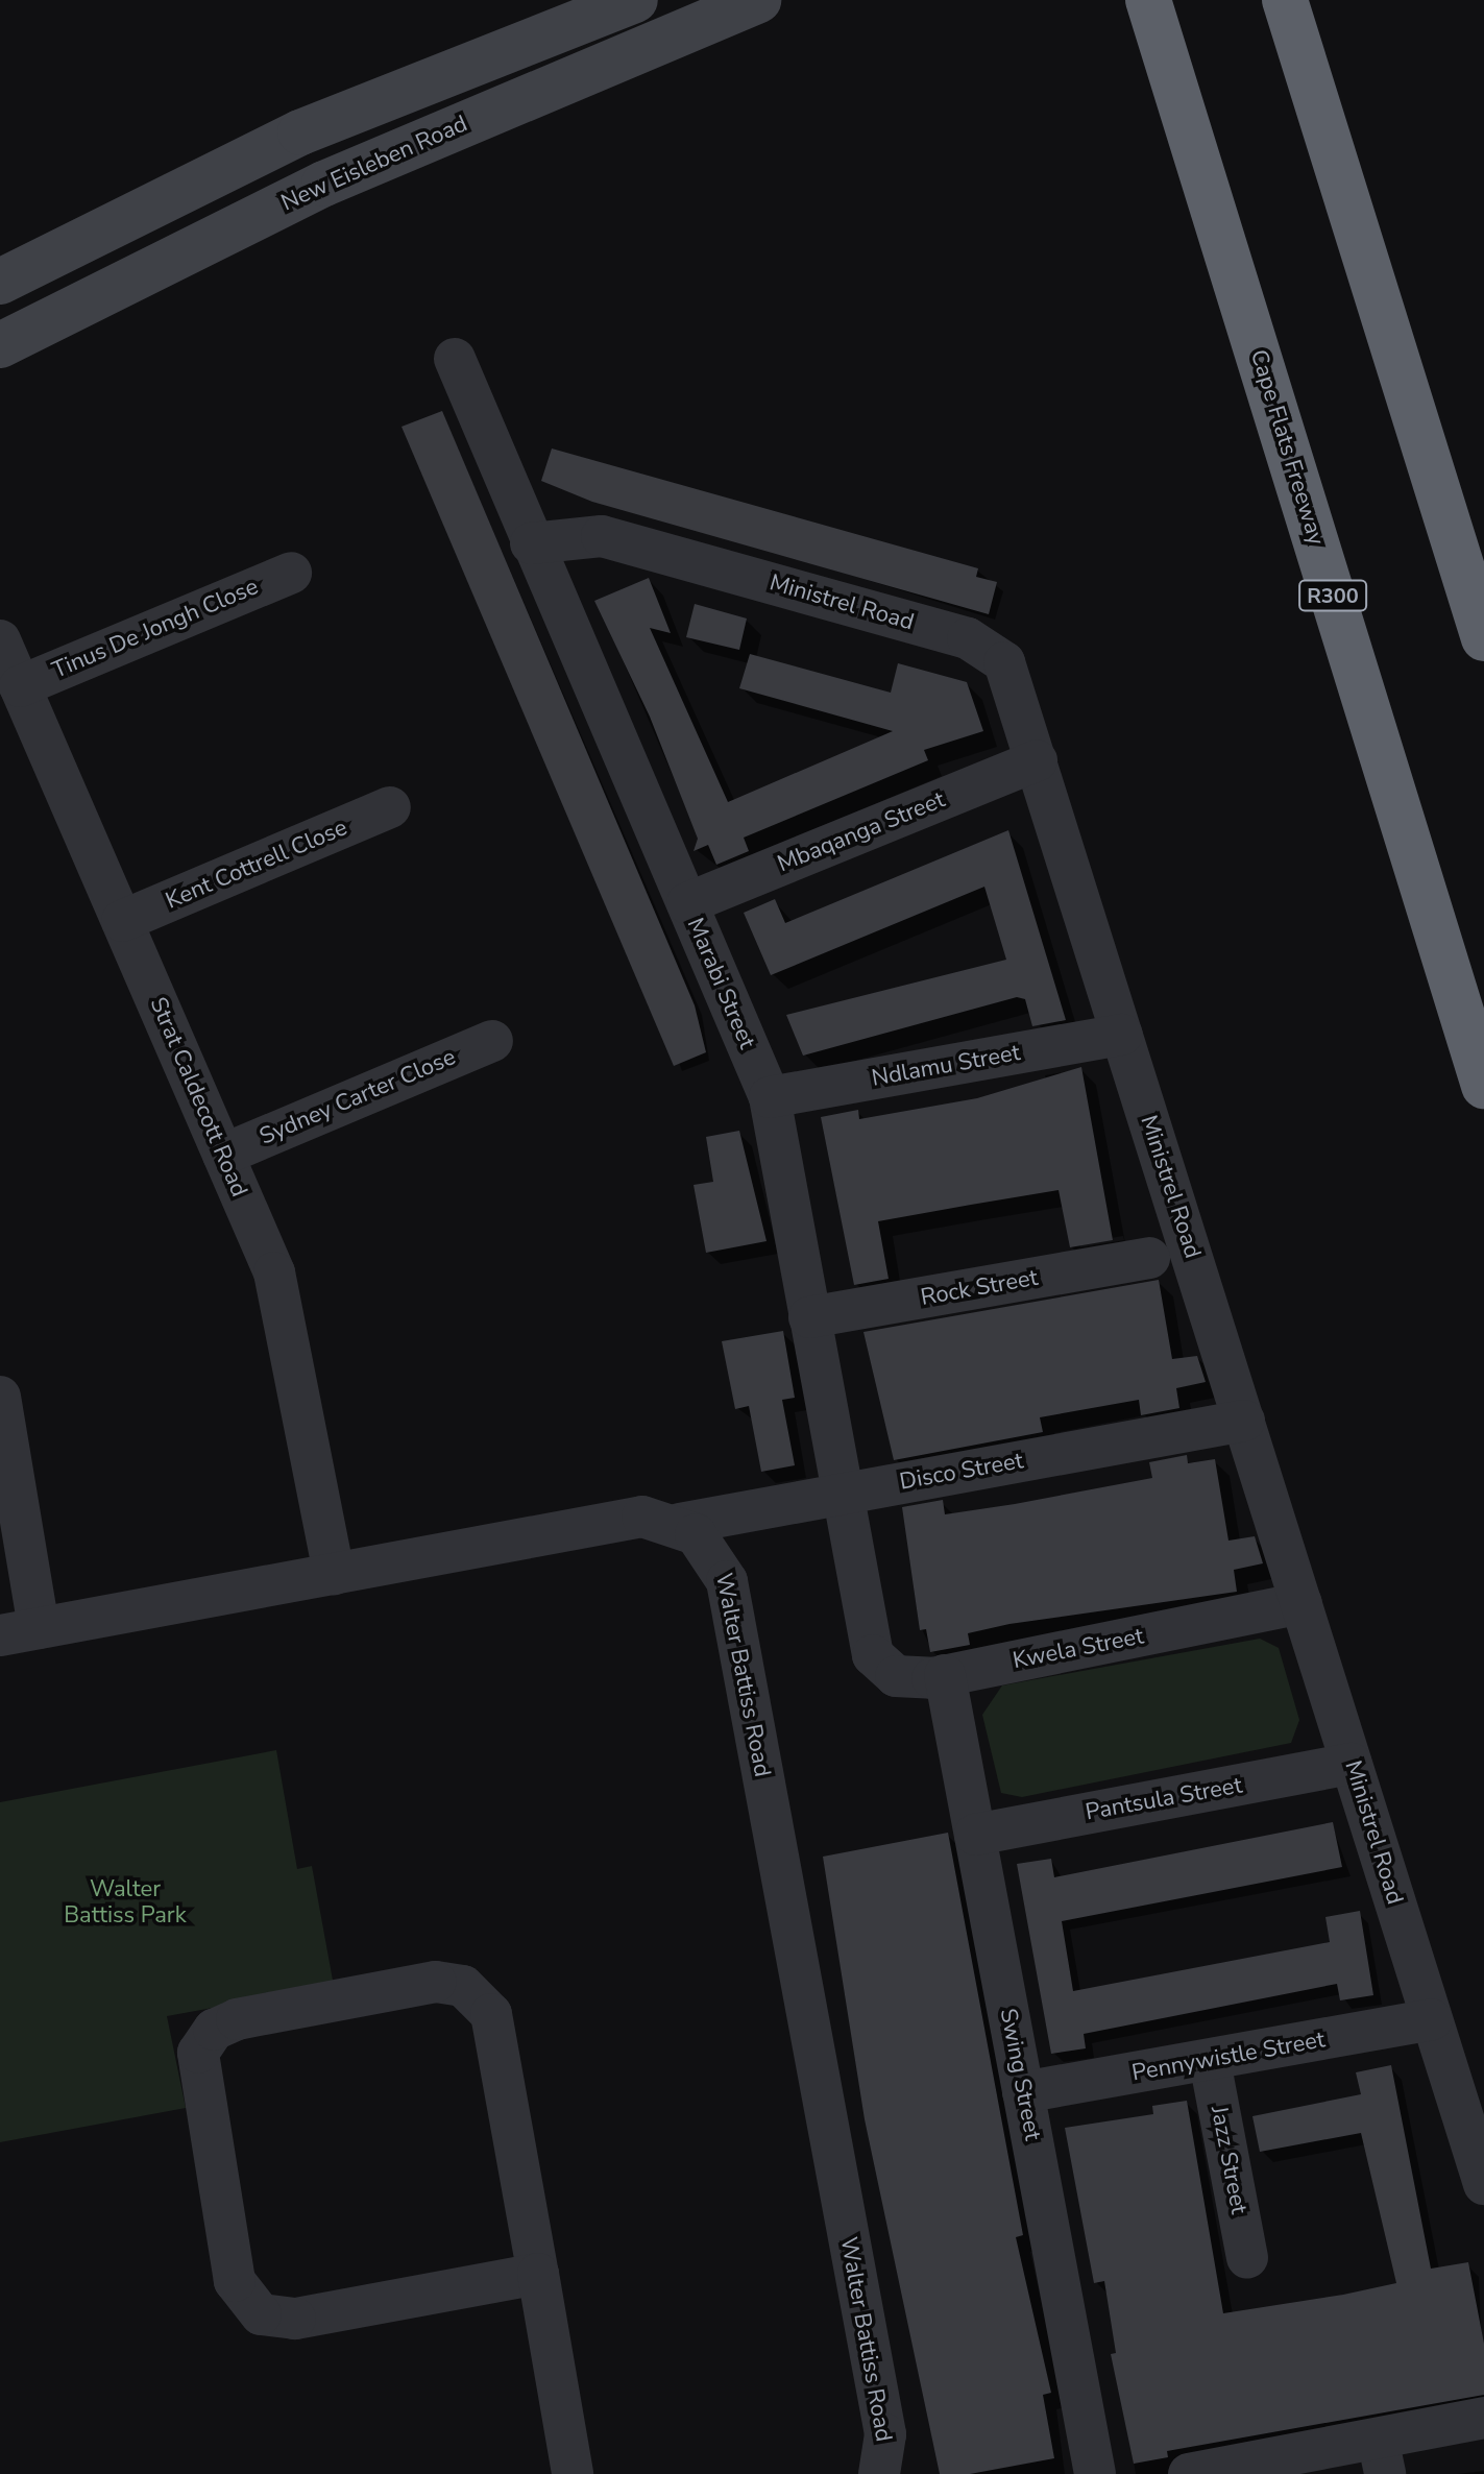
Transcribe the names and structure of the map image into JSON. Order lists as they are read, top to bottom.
{
  "streets": {
    "highway": ["Cape Flats Freeway", "R300"],
    "main road": ["New Eisleben Road"],
    "street": [
      "Ministrel Road",
      "Tinus De Jongh Close",
      "Mbaqanga Street",
      "Kent Cottrell Close",
      "Marabi Street",
      "Ndlamu Street",
      "Strat Caldecott Road",
      "Sydney Carter Close",
      "Rock Street",
      "Disco Street",
      "Kwela Street",
      "Walter Battiss Road",
      "Pantsula Street",
      "Pennywistle Street",
      "Swing Street",
      "Jazz Street"
    ]
  },
  "crossings": [
    ["Ministrel Road", "Mbaqanga Street"],
    ["Ministrel Road", "Marabi Street"],
    ["Ministrel Road", "Ndlamu Street"],
    ["Ministrel Road", "Disco Street"],
    ["Ministrel Road", "Kwela Street"],
    ["Ministrel Road", "Pantsula Street"],
    ["Ministrel Road", "Pennywistle Street"],
    ["Tinus De Jongh Close", "Strat Caldecott Road"],
    ["Mbaqanga Street", "Marabi Street"],
    ["Kent Cottrell Close", "Strat Caldecott Road"],
    ["Marabi Street", "Ndlamu Street"],
    ["Marabi Street", "Rock Street"],
    ["Marabi Street", "Disco Street"],
    ["Marabi Street", "Kwela Street"],
    ["Strat Caldecott Road", "Sydney Carter Close"],
    ["Disco Street", "Walter Battiss Road"],
    ["Kwela Street", "Swing Street"],
    ["Pantsula Street", "Swing Street"],
    ["Pennywistle Street", "Swing Street"],
    ["Pennywistle Street", "Jazz Street"]
  ],
  "parks": ["Walter Battiss Park"]
}
